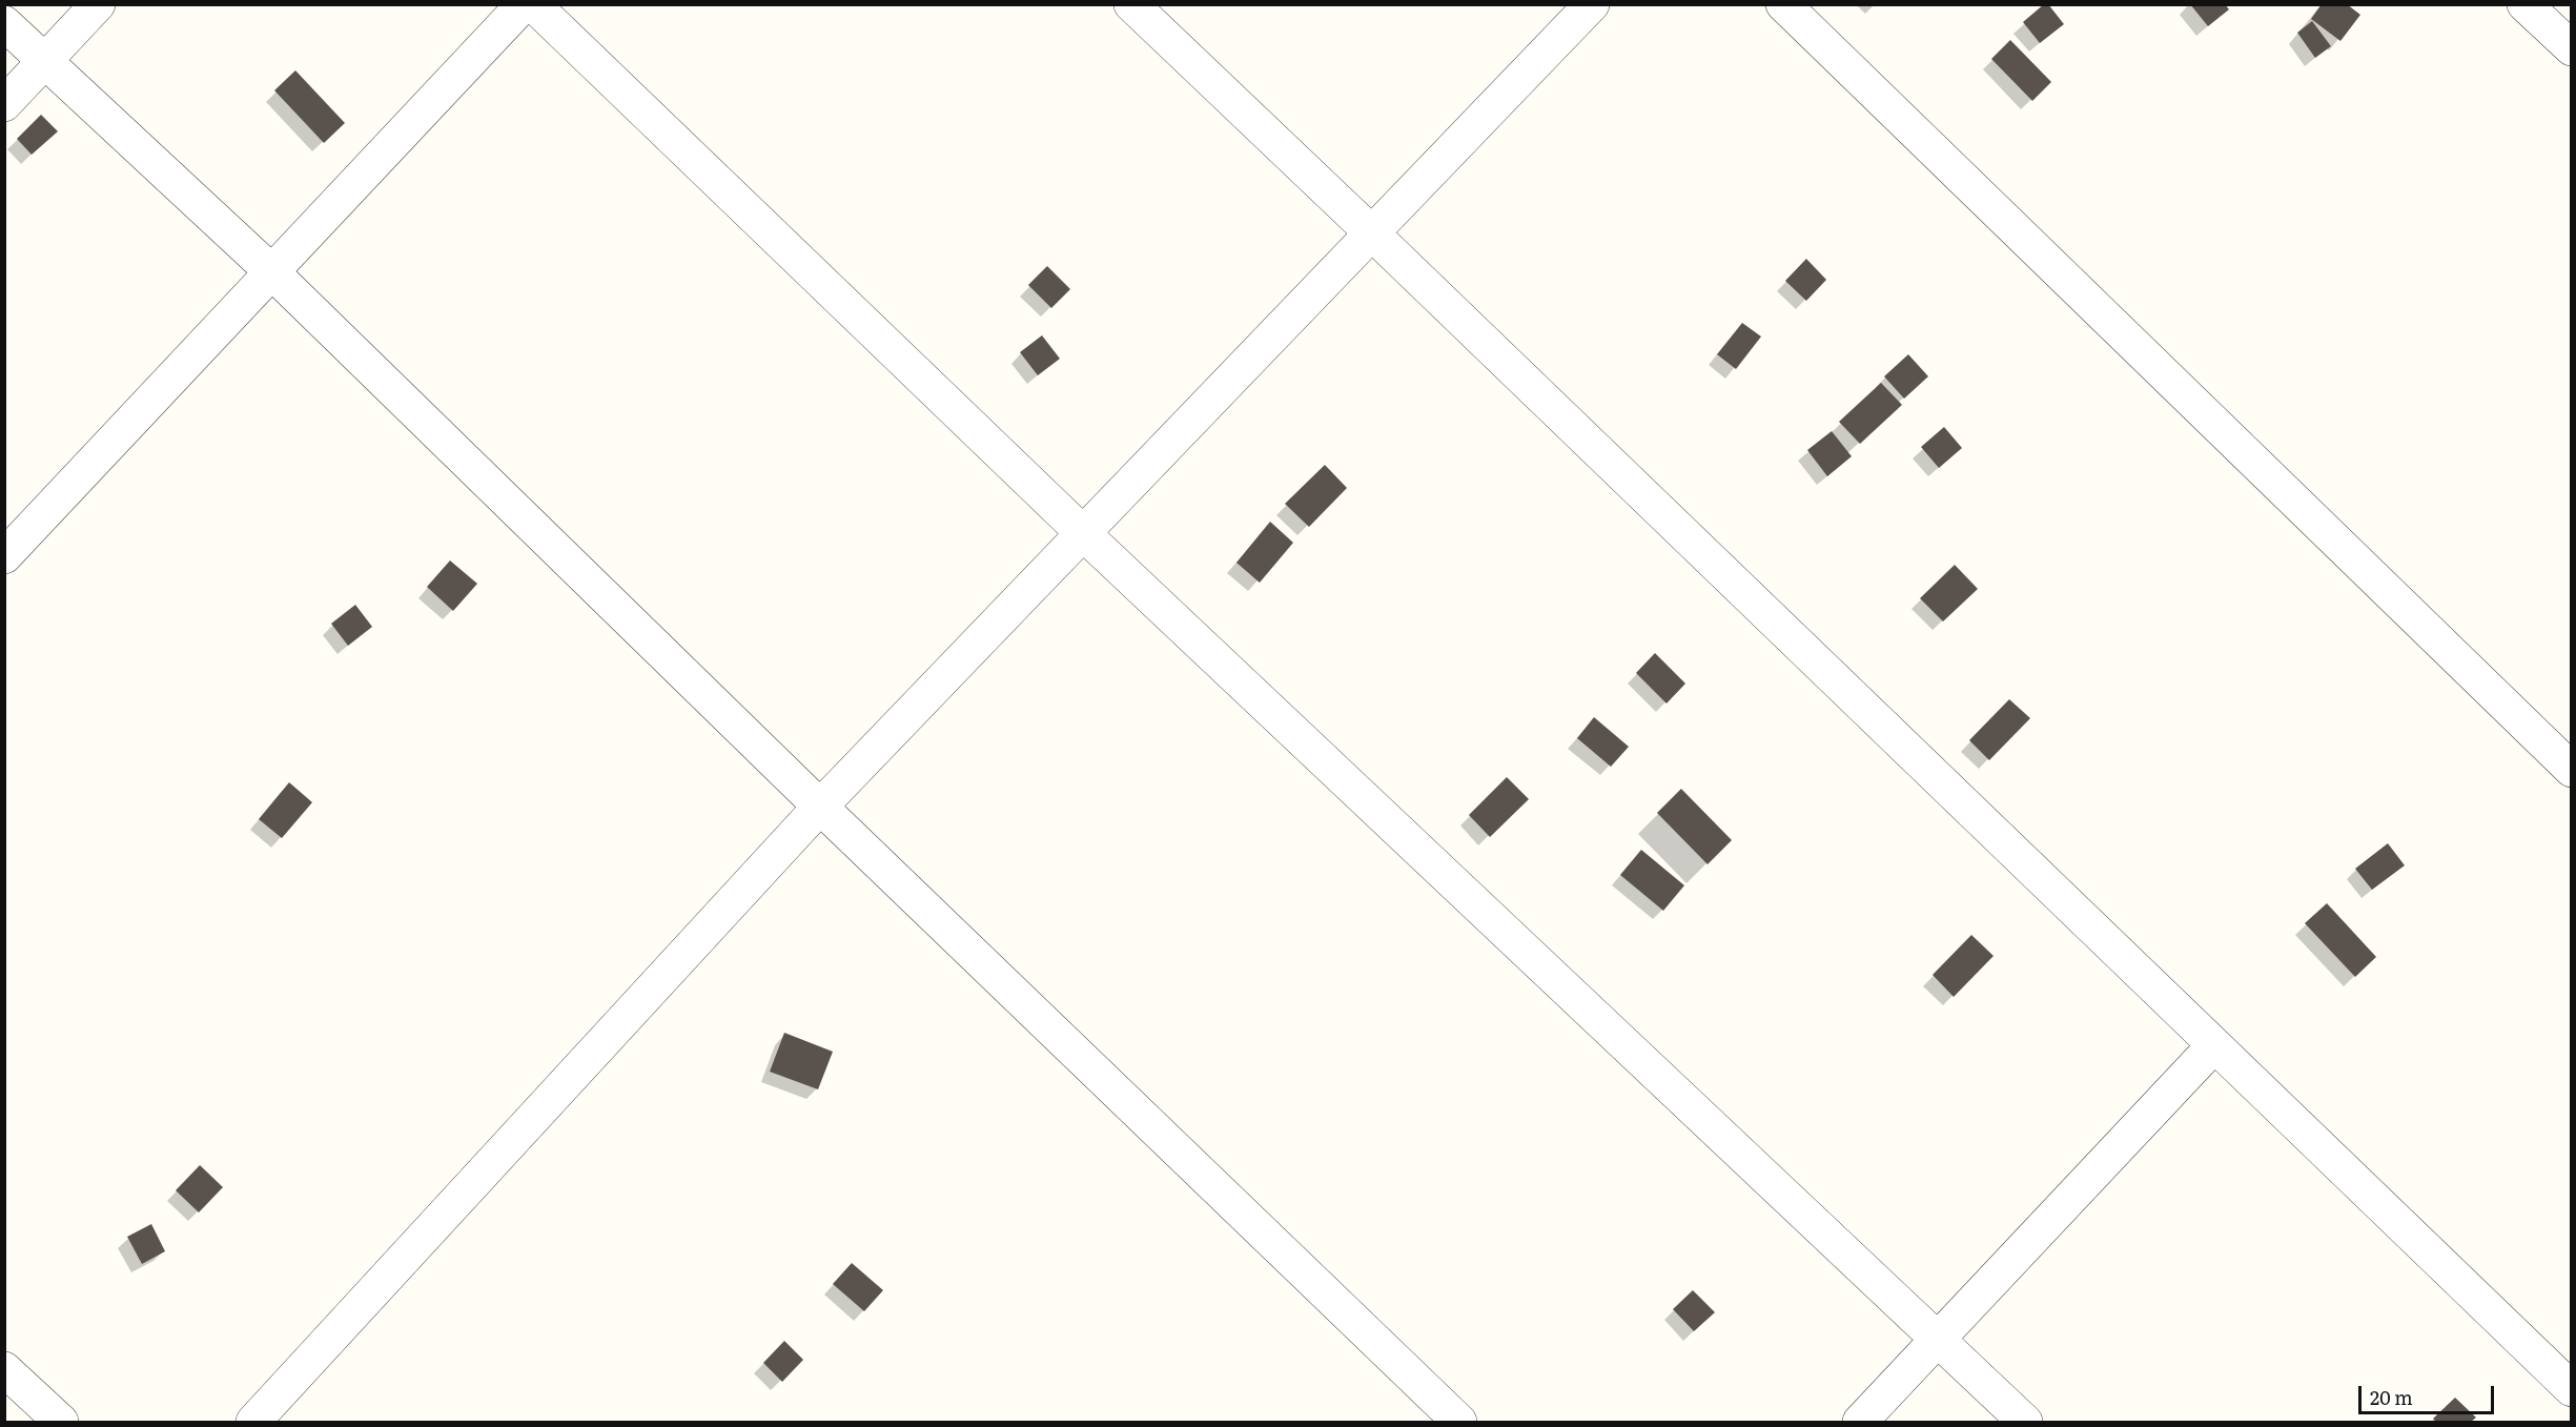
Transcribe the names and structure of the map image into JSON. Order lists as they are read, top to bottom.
{
  "scale_bar": "20 m"
}
